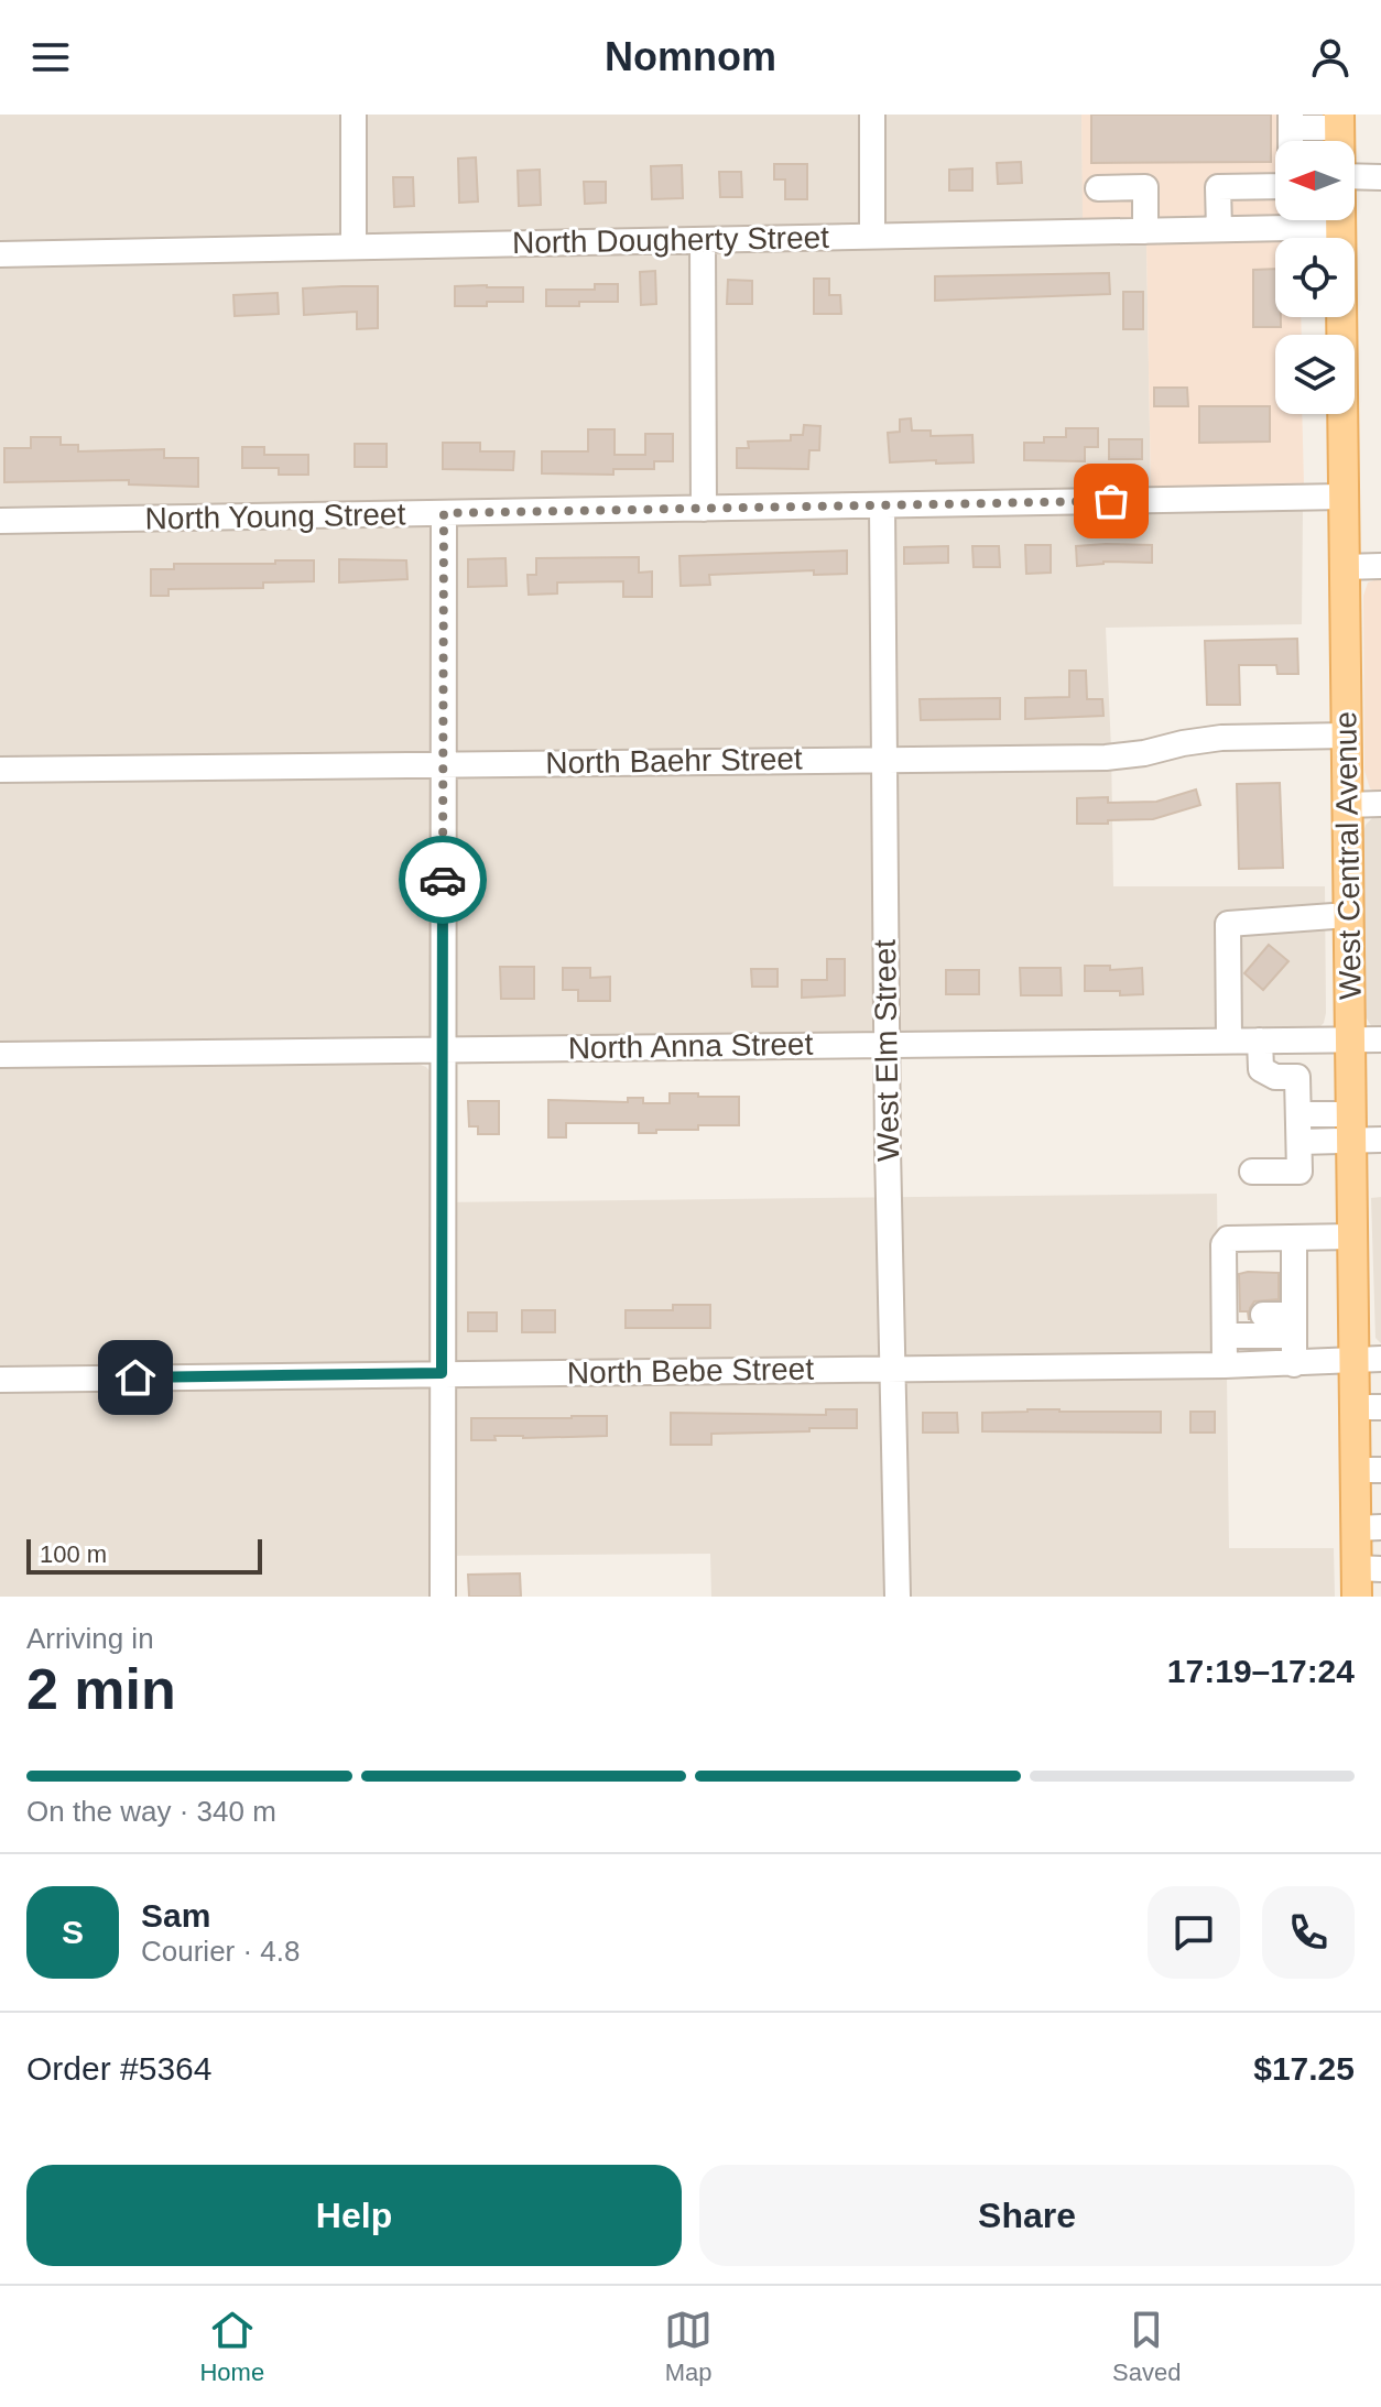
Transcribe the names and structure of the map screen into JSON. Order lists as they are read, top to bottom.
{
  "streets": {
    "main road": ["West Central Avenue"],
    "street": [
      "North Dougherty Street",
      "North Young Street",
      "North Baehr Street",
      "North Anna Street",
      "West Elm Street",
      "North Bebe Street"
    ]
  },
  "crossings": [
    ["North Dougherty Street", "West Central Avenue"],
    ["North Young Street", "West Central Avenue"],
    ["North Young Street", "West Elm Street"],
    ["North Baehr Street", "West Central Avenue"],
    ["North Baehr Street", "West Elm Street"],
    ["West Central Avenue", "North Anna Street"],
    ["West Central Avenue", "North Bebe Street"],
    ["North Anna Street", "West Elm Street"],
    ["West Elm Street", "North Bebe Street"]
  ],
  "scale_bar": "100 m",
  "north": "left",
  "page": {
    "header": "Nomnom",
    "scale": "100 m",
    "heading": ["2 min", "Arriving in", "17:19–17:24"],
    "panel": [
      "Sam",
      "Courier · 4.8",
      "Order #5364",
      "$17.25"
    ],
    "bar": "On the way · 340 m",
    "round": "S",
    "buttons": ["Help", "Share"],
    "tabs": ["Home", "Map", "Saved"]
  }
}
